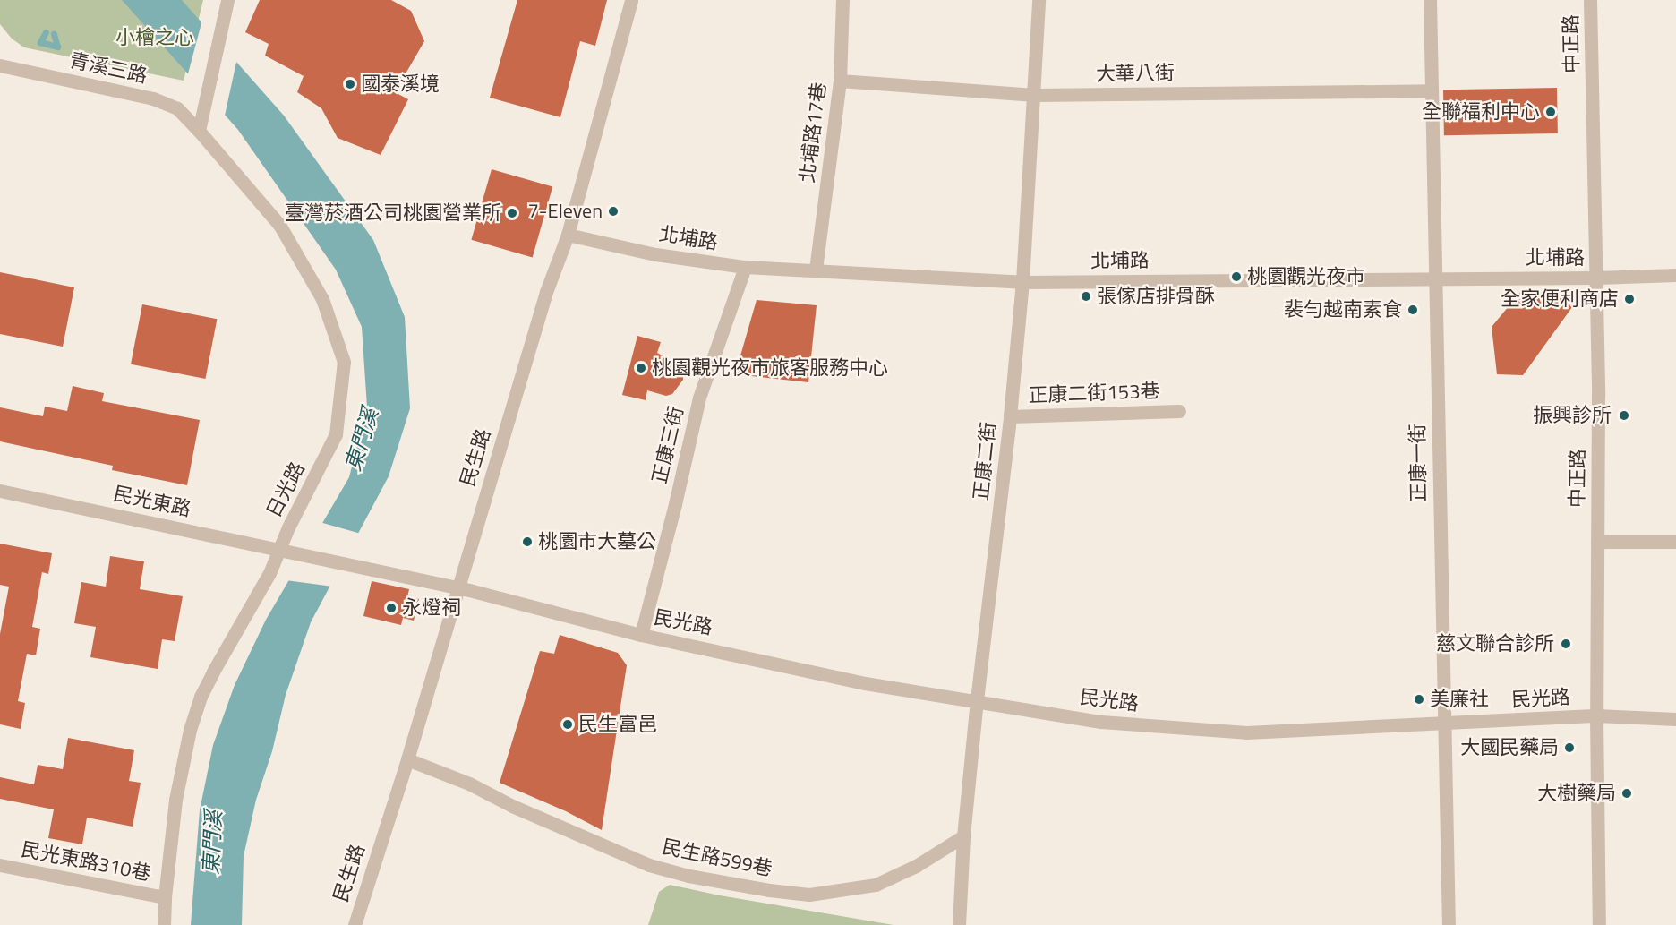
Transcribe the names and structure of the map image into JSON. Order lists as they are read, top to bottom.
{
  "streets": {
    "street": [
      "中正路",
      "青溪三路",
      "大華八街",
      "北埔路17巷",
      "北埔路",
      "正康二街153巷",
      "正康三街",
      "民生路",
      "正康二街",
      "正康一街",
      "日光路",
      "民光東路",
      "民光路",
      "民生路599巷",
      "民光東路310巷"
    ]
  },
  "crossings": [
    ["中正路", "北埔路"],
    ["中正路", "民光路"],
    ["青溪三路", "日光路"],
    ["大華八街", "北埔路17巷"],
    ["大華八街", "正康二街"],
    ["大華八街", "正康一街"],
    ["北埔路17巷", "北埔路"],
    ["北埔路", "正康三街"],
    ["北埔路", "民生路"],
    ["北埔路", "正康二街"],
    ["北埔路", "正康一街"],
    ["正康二街153巷", "正康二街"],
    ["正康三街", "民光路"],
    ["民生路", "民光東路"],
    ["民生路", "民光路"],
    ["民生路", "民生路599巷"],
    ["正康二街", "民光路"],
    ["正康二街", "民生路599巷"],
    ["正康一街", "民光路"],
    ["日光路", "民光東路"],
    ["日光路", "民光東路310巷"],
    ["民光東路", "民光路"]
  ],
  "water": ["東門溪"],
  "parks": ["小檜之心"],
  "places": [
    "國泰溪境",
    "全聯福利中心",
    "7-Eleven",
    "臺灣菸酒公司桃園營業所",
    "桃園觀光夜市",
    "張傢店排骨酥",
    "全家便利商店",
    "裴勻越南素食",
    "桃園觀光夜市旅客服務中心",
    "振興診所",
    "桃園市大墓公",
    "永燈祠",
    "慈文聯合診所",
    "美廉社",
    "民生富邑",
    "大國民藥局",
    "大樹藥局"
  ]
}
